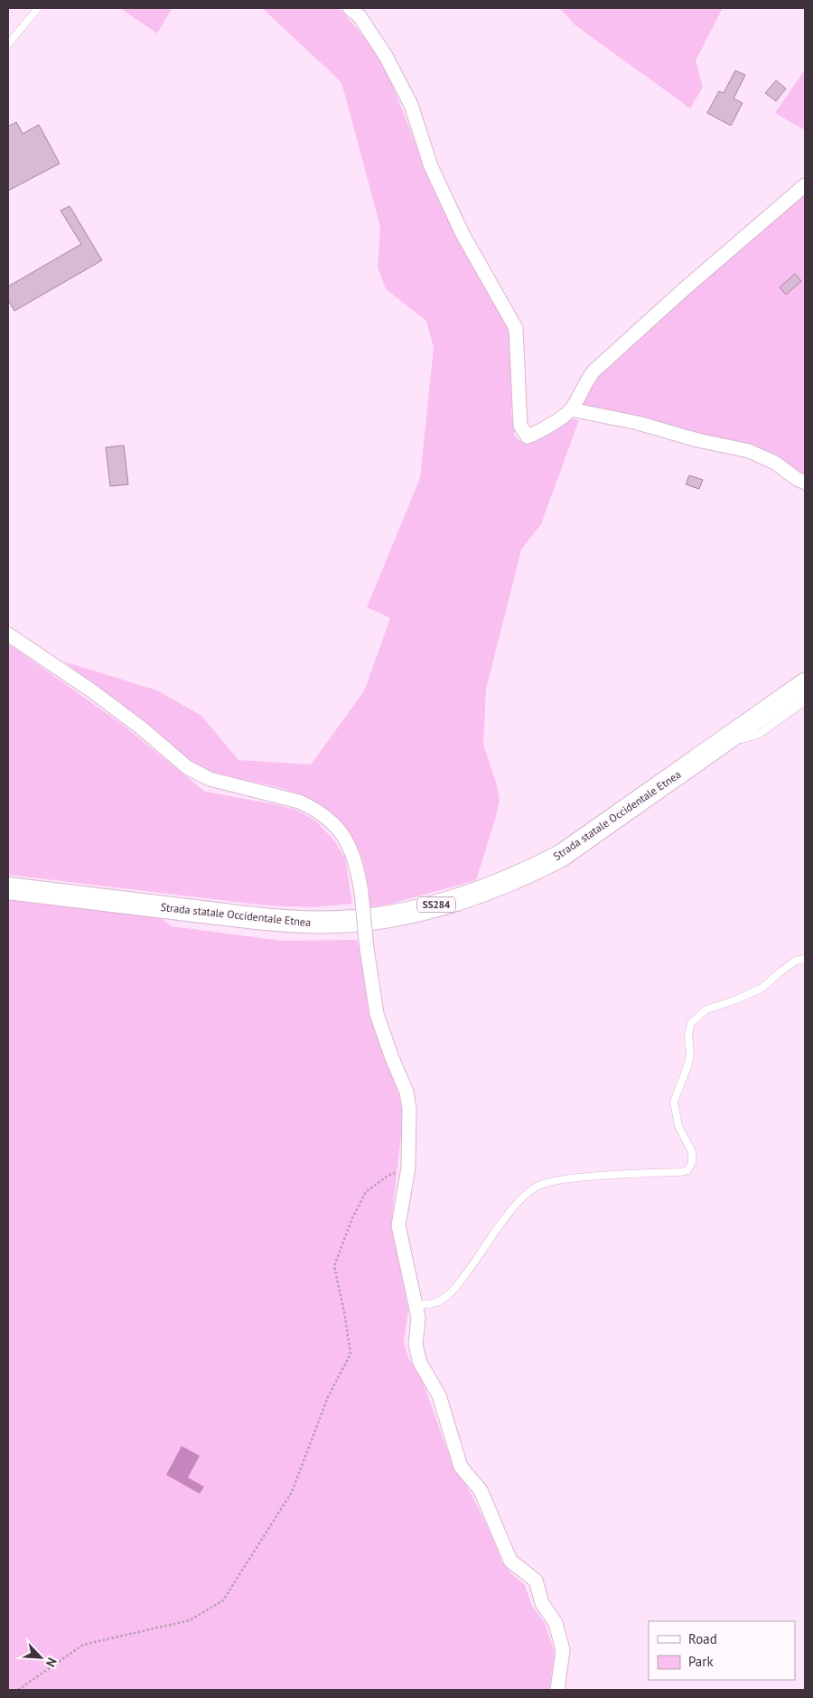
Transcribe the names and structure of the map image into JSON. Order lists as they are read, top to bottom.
{
  "streets": {
    "main road": ["Strada statale Occidentale Etnea", "SS284"]
  },
  "legend": ["Road", "Park"],
  "north": "bottom right"
}
